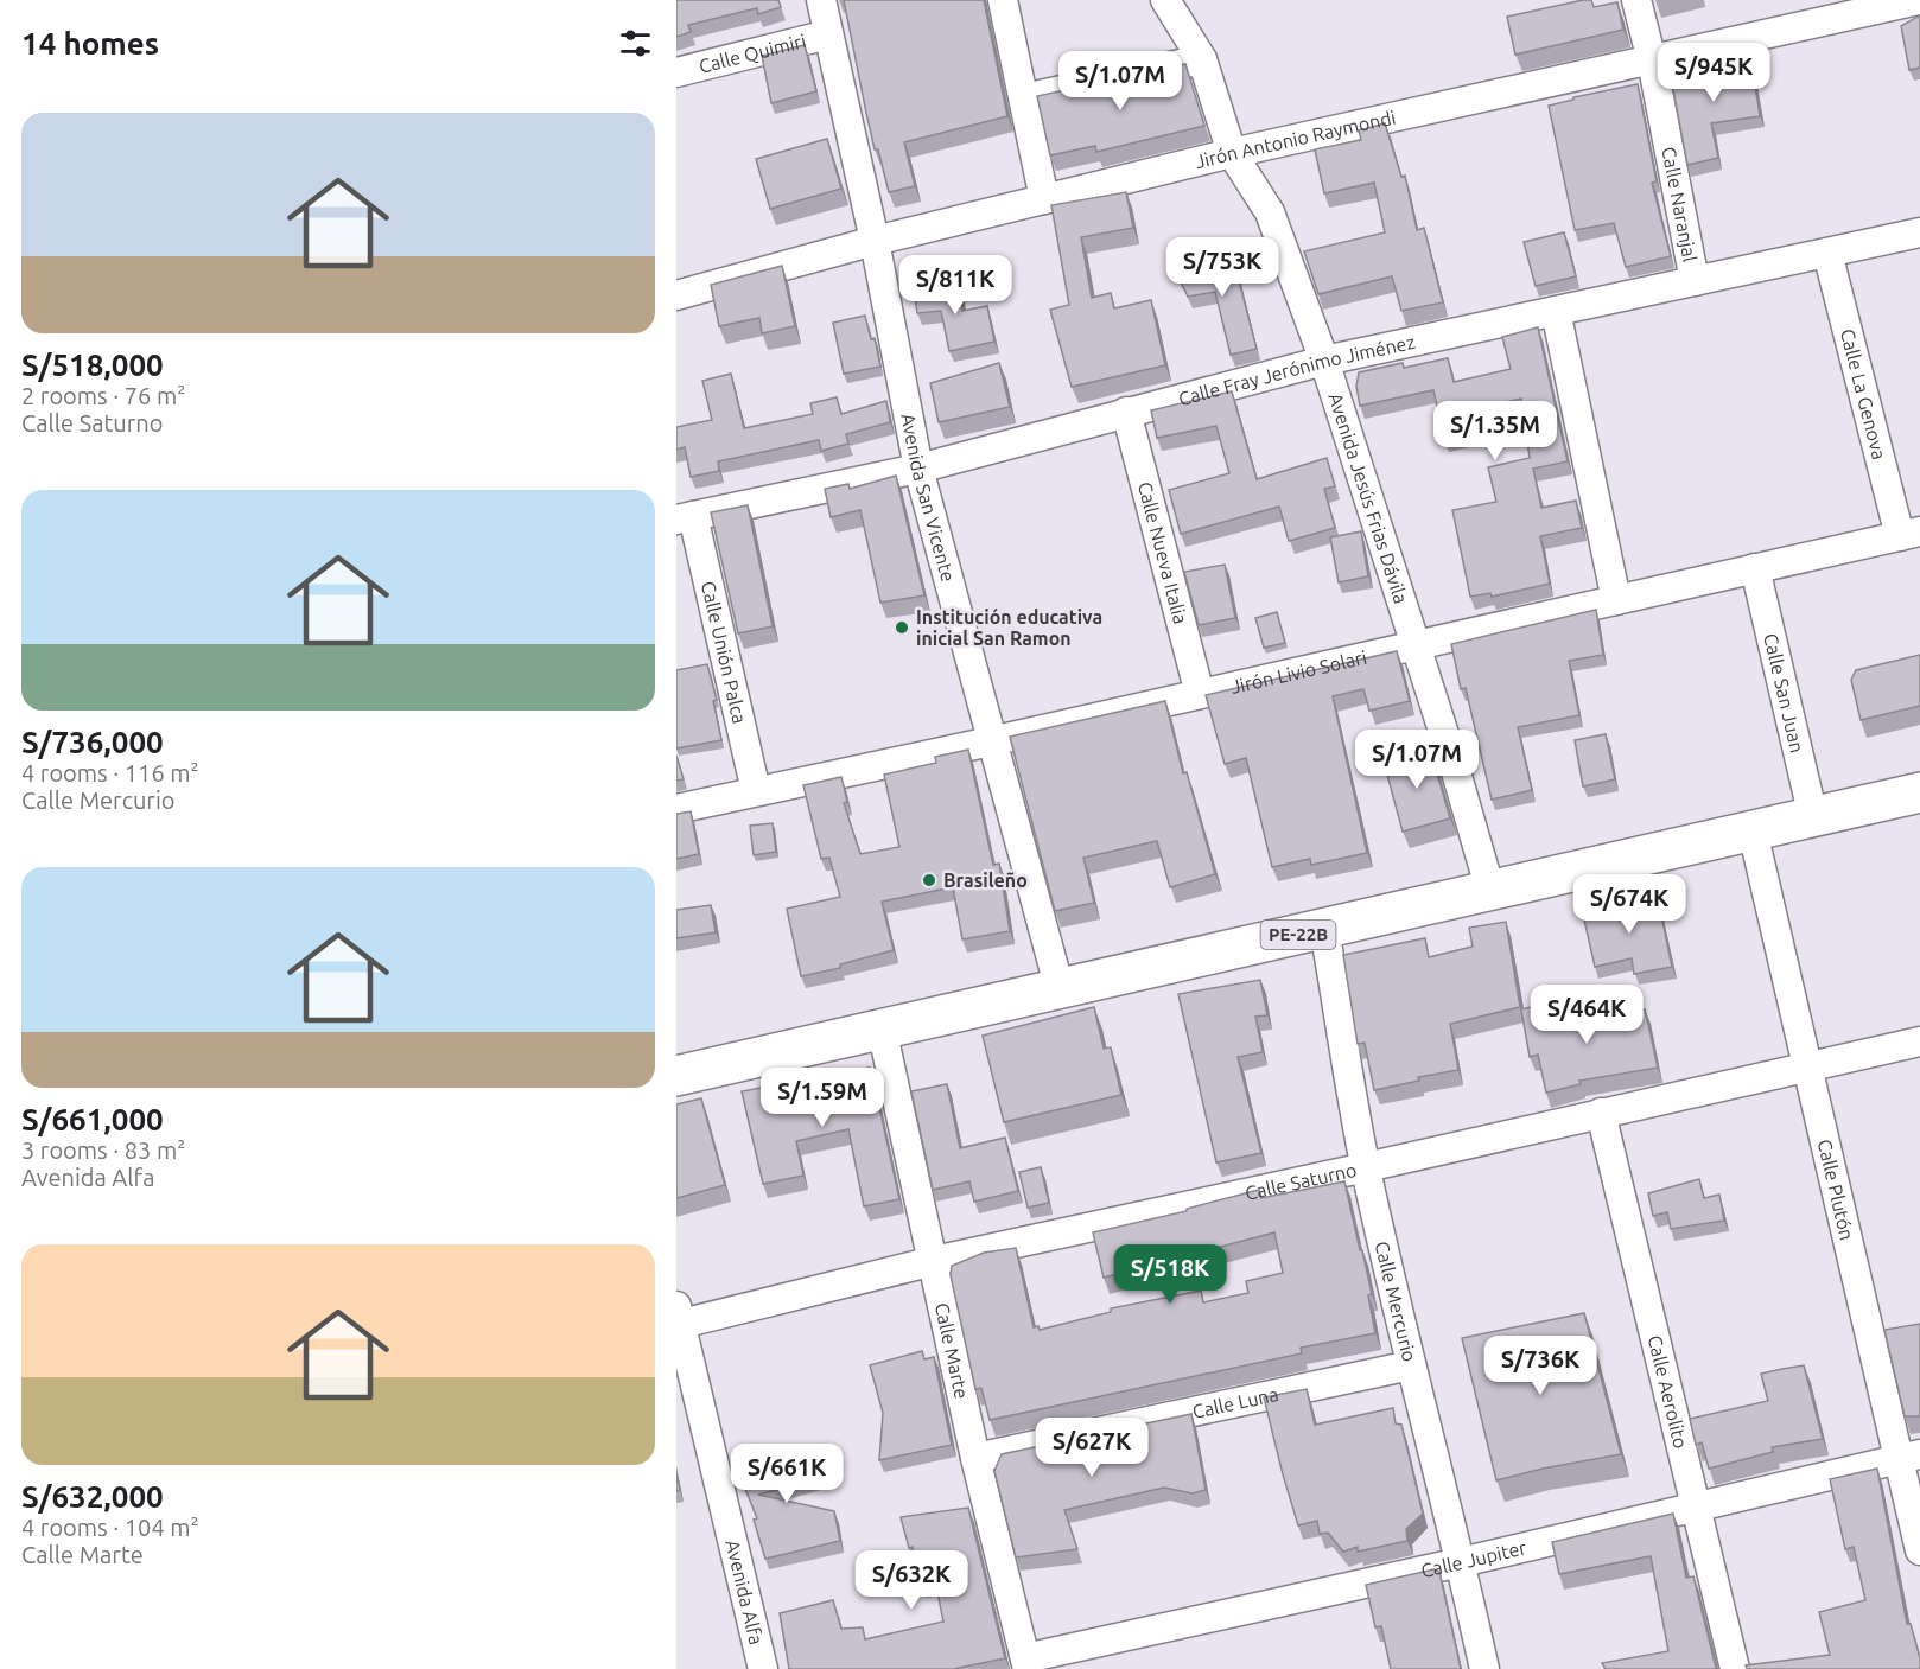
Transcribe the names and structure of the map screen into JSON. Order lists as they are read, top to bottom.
{
  "streets": {
    "highway": ["PE-22B"],
    "street": [
      "Calle Quimiri",
      "Jirón Antonio Raymondi",
      "Calle Naranjal",
      "Calle Fray Jerónimo Jiménez",
      "Calle La Genova",
      "Avenida San Vicente",
      "Avenida Jesús Frias Dávila",
      "Calle Nueva Italia",
      "Calle Unión Palca",
      "Jirón Livio Solari",
      "Calle San Juan",
      "Calle Saturno",
      "Calle Plutón",
      "Calle Mercurio",
      "Calle Marte",
      "Calle Aerolito",
      "Calle Luna",
      "Calle Jupiter",
      "Avenida Alfa"
    ]
  },
  "crossings": [
    ["Calle Quimiri", "Avenida San Vicente"],
    ["Jirón Antonio Raymondi", "Calle Naranjal"],
    ["Jirón Antonio Raymondi", "Avenida San Vicente"],
    ["Jirón Antonio Raymondi", "Avenida Jesús Frias Dávila"],
    ["Calle Naranjal", "Calle Fray Jerónimo Jiménez"],
    ["Calle Fray Jerónimo Jiménez", "Calle La Genova"],
    ["Calle Fray Jerónimo Jiménez", "Avenida San Vicente"],
    ["Calle Fray Jerónimo Jiménez", "Avenida Jesús Frias Dávila"],
    ["Calle Fray Jerónimo Jiménez", "Calle Nueva Italia"],
    ["Calle Fray Jerónimo Jiménez", "Calle Unión Palca"],
    ["Calle La Genova", "Jirón Livio Solari"],
    ["Avenida San Vicente", "Jirón Livio Solari"],
    ["Avenida San Vicente", "PE-22B"],
    ["Avenida Jesús Frias Dávila", "Jirón Livio Solari"],
    ["Avenida Jesús Frias Dávila", "PE-22B"],
    ["Calle Nueva Italia", "Jirón Livio Solari"],
    ["Calle Unión Palca", "Jirón Livio Solari"],
    ["Jirón Livio Solari", "Calle San Juan"],
    ["Calle San Juan", "PE-22B"],
    ["PE-22B", "Calle Plutón"],
    ["PE-22B", "Calle Mercurio"],
    ["PE-22B", "Calle Marte"],
    ["Calle Saturno", "Calle Plutón"],
    ["Calle Saturno", "Calle Mercurio"],
    ["Calle Saturno", "Calle Marte"],
    ["Calle Saturno", "Calle Aerolito"],
    ["Calle Saturno", "Avenida Alfa"],
    ["Calle Plutón", "Calle Jupiter"],
    ["Calle Mercurio", "Calle Luna"],
    ["Calle Mercurio", "Calle Jupiter"],
    ["Calle Marte", "Calle Luna"],
    ["Calle Marte", "Calle Jupiter"],
    ["Calle Aerolito", "Calle Jupiter"]
  ],
  "places": ["Institución educativa inicial San Ramon", "Brasileño"],
  "page": {
    "heading": "14 homes",
    "price": [
      "S/945K",
      "S/1.07M",
      "S/753K",
      "S/811K",
      "S/1.35M",
      "S/1.07M",
      "S/674K",
      "S/464K",
      "S/1.59M",
      "S/518K",
      "S/736K",
      "S/627K",
      "S/661K",
      "S/632K"
    ],
    "list": [
      {
        "name": "S/518,000",
        "note": "2 rooms · 76 m² · Calle Saturno"
      },
      {
        "name": "S/736,000",
        "note": "4 rooms · 116 m² · Calle Mercurio"
      },
      {
        "name": "S/661,000",
        "note": "3 rooms · 83 m² · Avenida Alfa"
      },
      {
        "name": "S/632,000",
        "note": "4 rooms · 104 m² · Calle Marte"
      }
    ]
  }
}
